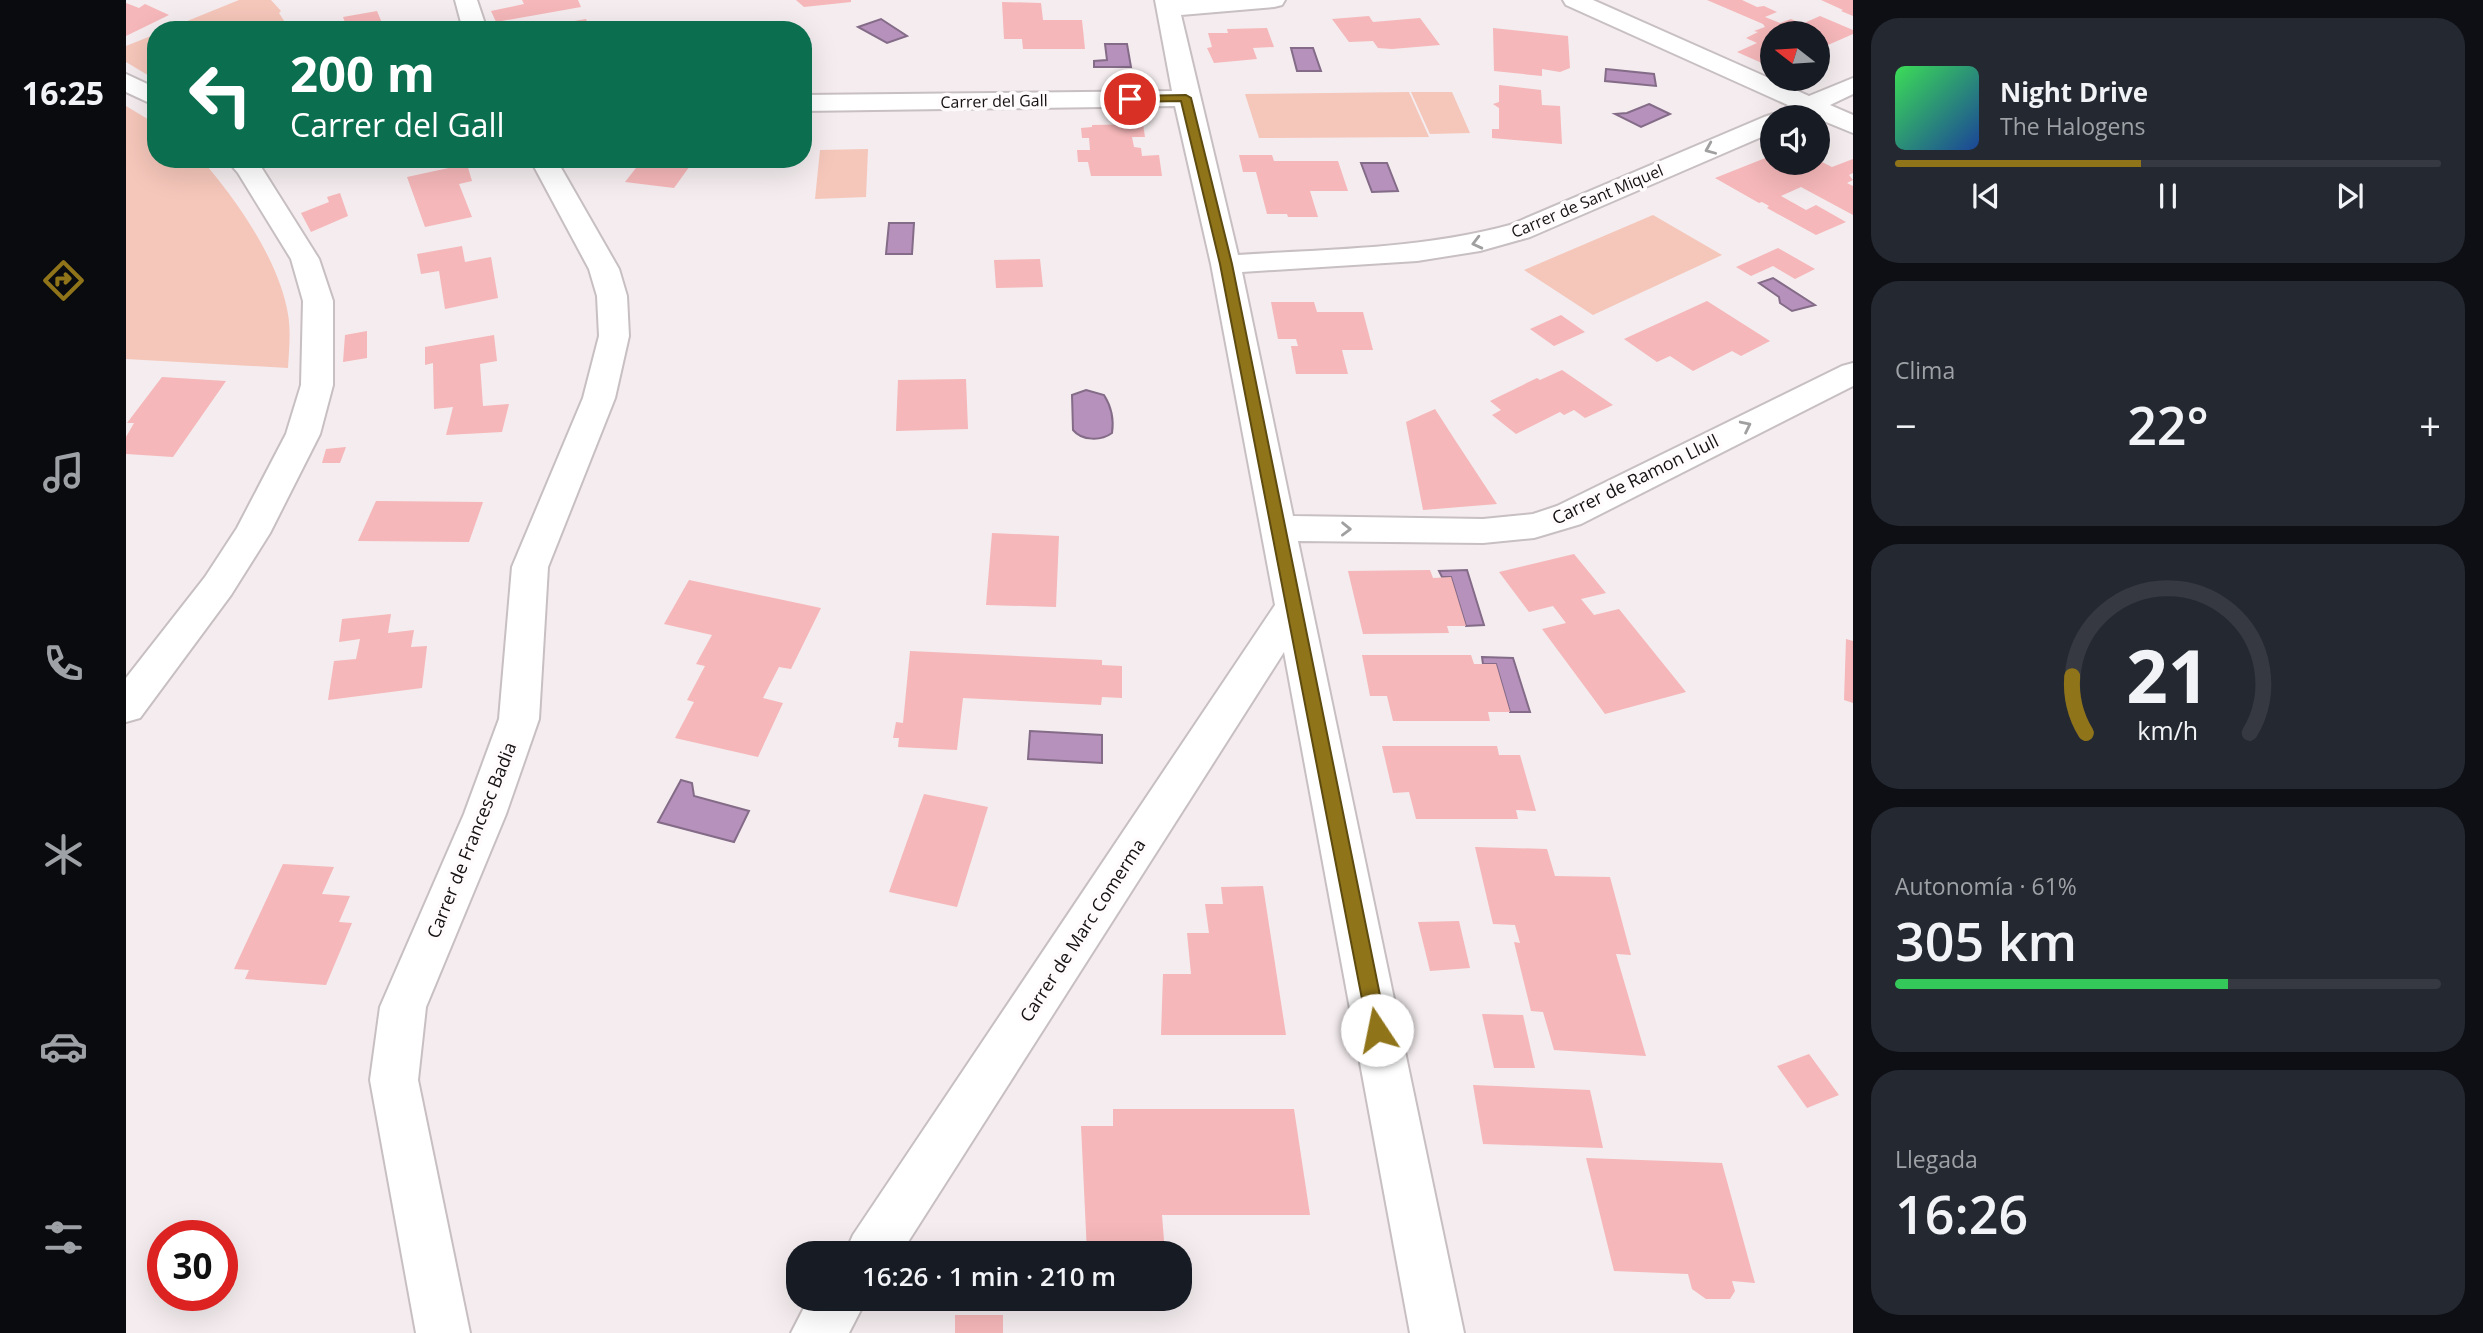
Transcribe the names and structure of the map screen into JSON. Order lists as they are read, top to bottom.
{
  "streets": {
    "street": [
      "Carrer del Gall",
      "Carrer de Sant Miquel",
      "Carrer de Ramon Llull",
      "Carrer de Francesc Badia",
      "Carrer de Marc Comerma"
    ]
  },
  "one_way": ["Carrer de Sant Miquel", "Carrer de Ramon Llull"],
  "north": "left",
  "page": {
    "tabs": "16:25",
    "turn": ["200 m", "Carrer del Gall"],
    "song": ["Night Drive", "The Halogens"],
    "tile": [
      "Clima",
      ["Autonomía · 61%", "305 km"],
      ["Llegada", "16:26"]
    ],
    "heat": ["−", "22°", "+"],
    "limit": "30",
    "trip": "16:26 · 1 min · 210 m",
    "gauge": ["21", "km/h"]
  }
}
